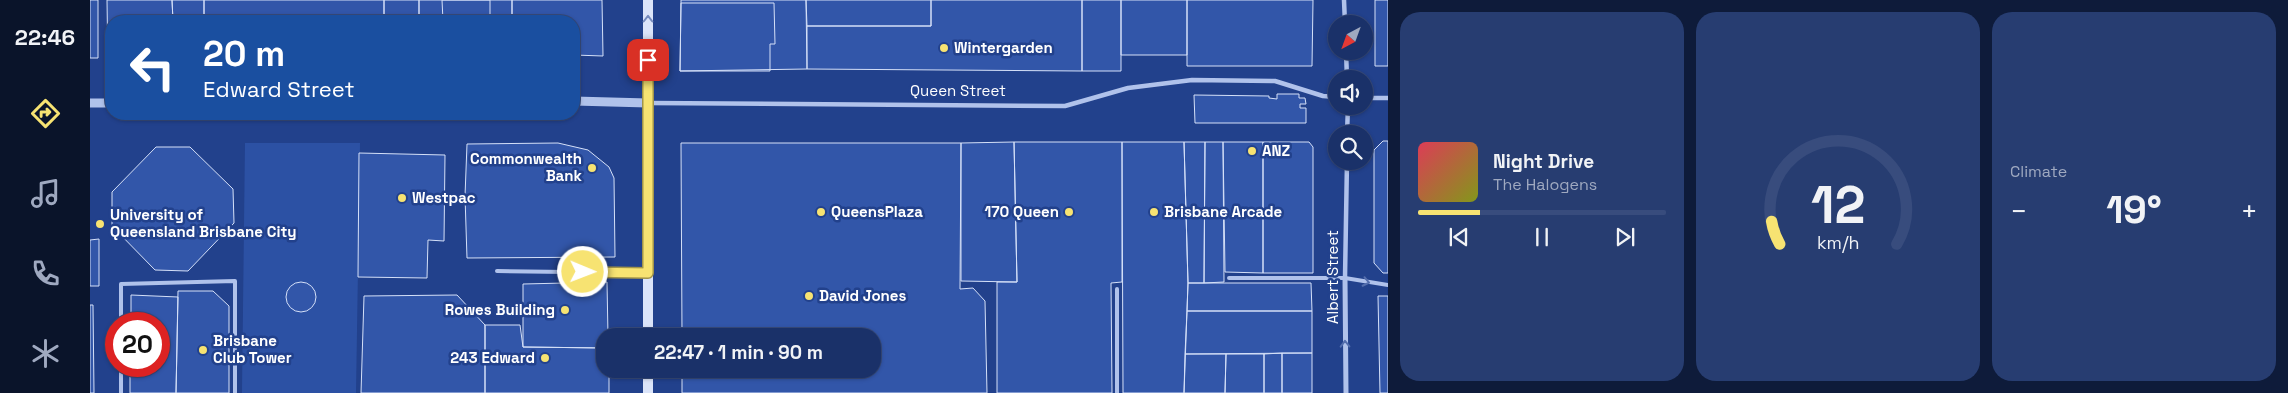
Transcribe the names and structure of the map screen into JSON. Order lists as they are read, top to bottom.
{
  "streets": {
    "street": ["Queen Street", "Albert Street"]
  },
  "one_way": ["Albert Street"],
  "places": [
    "Wintergarden",
    "ANZ",
    "Commonwealth Bank",
    "Westpac",
    "QueensPlaza",
    "170 Queen",
    "Brisbane Arcade",
    "University of Queensland Brisbane City",
    "David Jones",
    "Rowes Building",
    "Brisbane Club Tower",
    "243 Edward"
  ],
  "north": "bottom left",
  "page": {
    "tabs": "22:46",
    "tile": "Climate",
    "turn": ["20 m", "Edward Street"],
    "song": ["Night Drive", "The Halogens"],
    "heat": ["−", "19°", "+"],
    "limit": "20",
    "trip": "22:47 · 1 min · 90 m",
    "gauge": ["12", "km/h"]
  }
}
